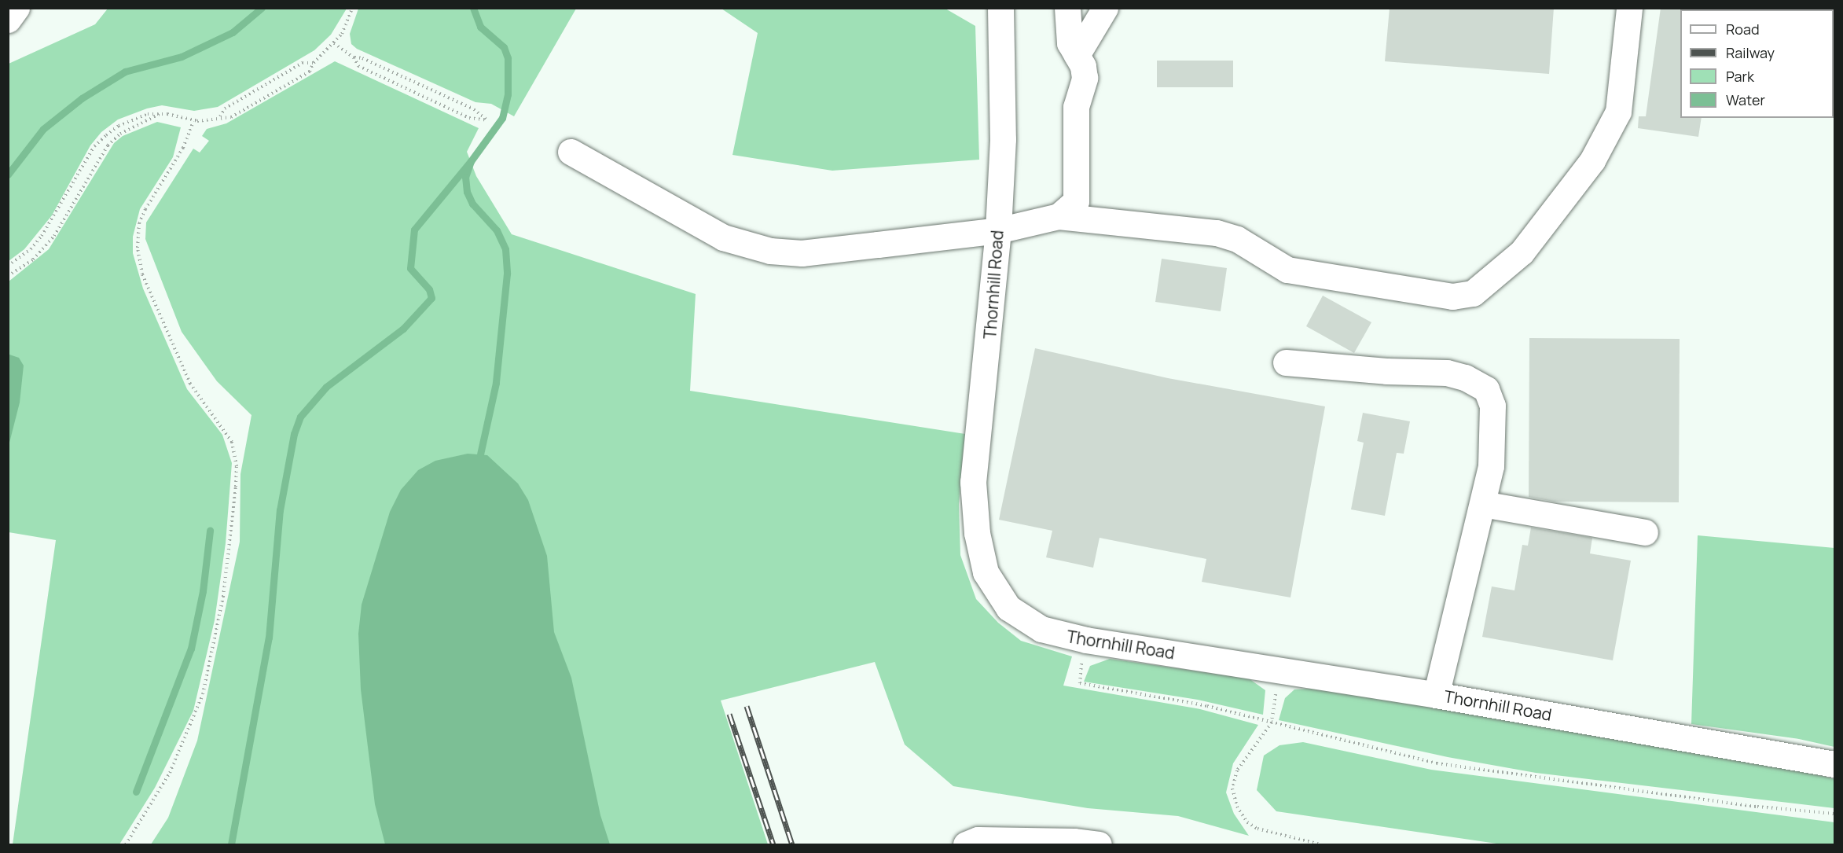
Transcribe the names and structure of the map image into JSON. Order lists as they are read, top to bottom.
{
  "streets": {
    "street": ["Thornhill Road"]
  },
  "legend": [
    "Road",
    "Railway",
    "Park",
    "Water"
  ]
}
